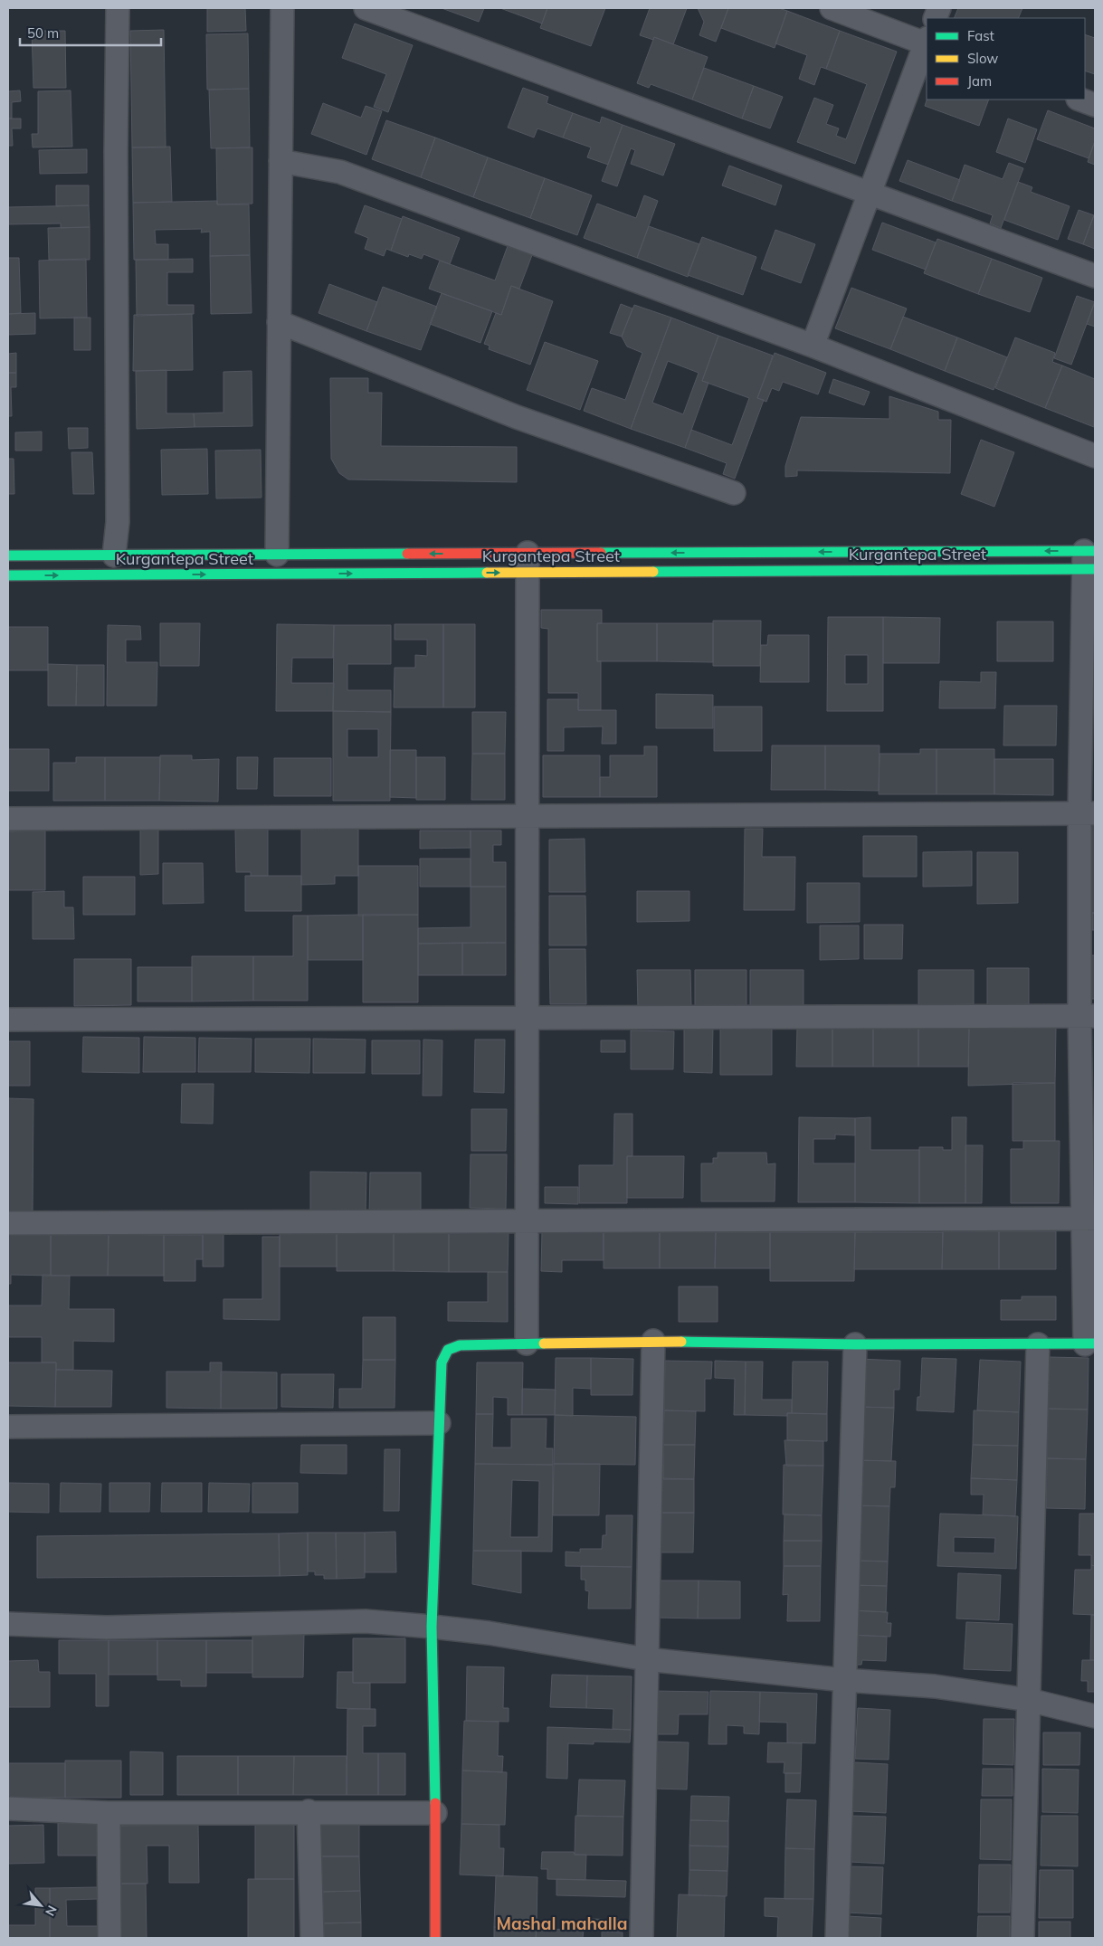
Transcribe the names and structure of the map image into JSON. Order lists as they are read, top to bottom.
{
  "streets": {
    "main road": ["Kurgantepa Street"]
  },
  "districts": ["Mashal mahalla"],
  "legend": ["Fast", "Slow", "Jam"],
  "scale_bar": "50 m",
  "north": "bottom right"
}
